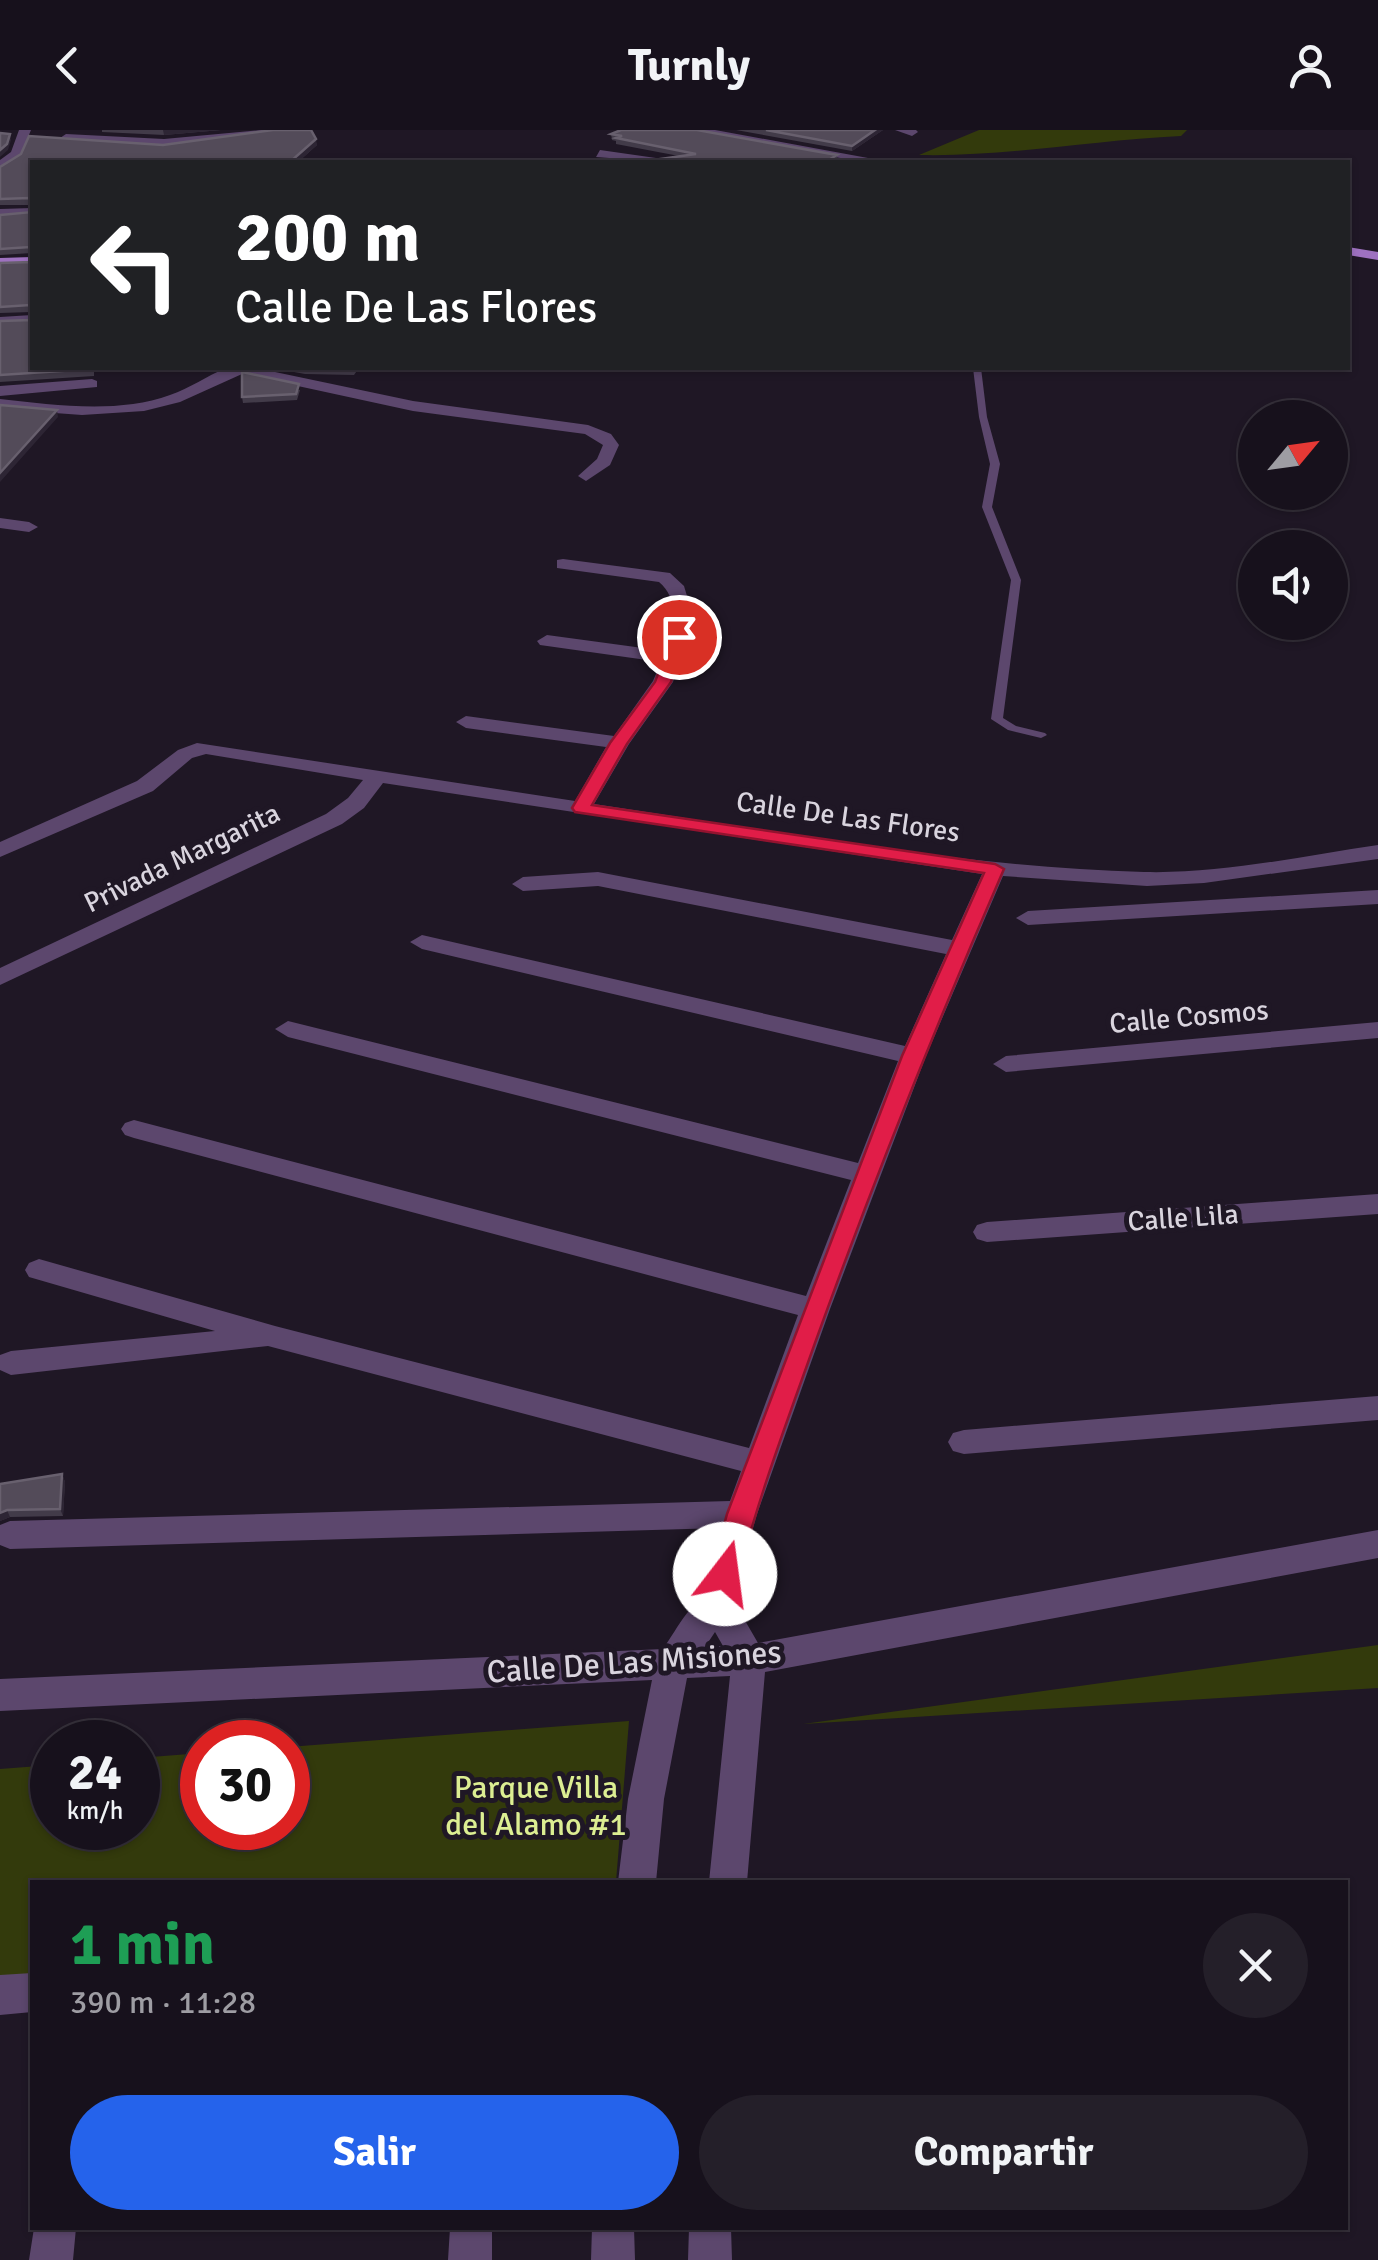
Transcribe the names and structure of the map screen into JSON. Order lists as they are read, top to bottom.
{
  "streets": {
    "street": [
      "Calle De Las Flores",
      "Privada Margarita",
      "Calle Cosmos",
      "Calle Lila",
      "Calle De Las Misiones"
    ]
  },
  "crossings": [
    ["Calle De Las Flores", "Privada Margarita"]
  ],
  "parks": ["Parque Villa del Alamo #1"],
  "north": "top right",
  "page": {
    "header": "Turnly",
    "turn": ["200 m", "Calle De Las Flores"],
    "speed": "24 km/h",
    "limit": "30",
    "heading": ["1 min", "390 m · 11:28"],
    "buttons": ["Salir", "Compartir"]
  }
}
